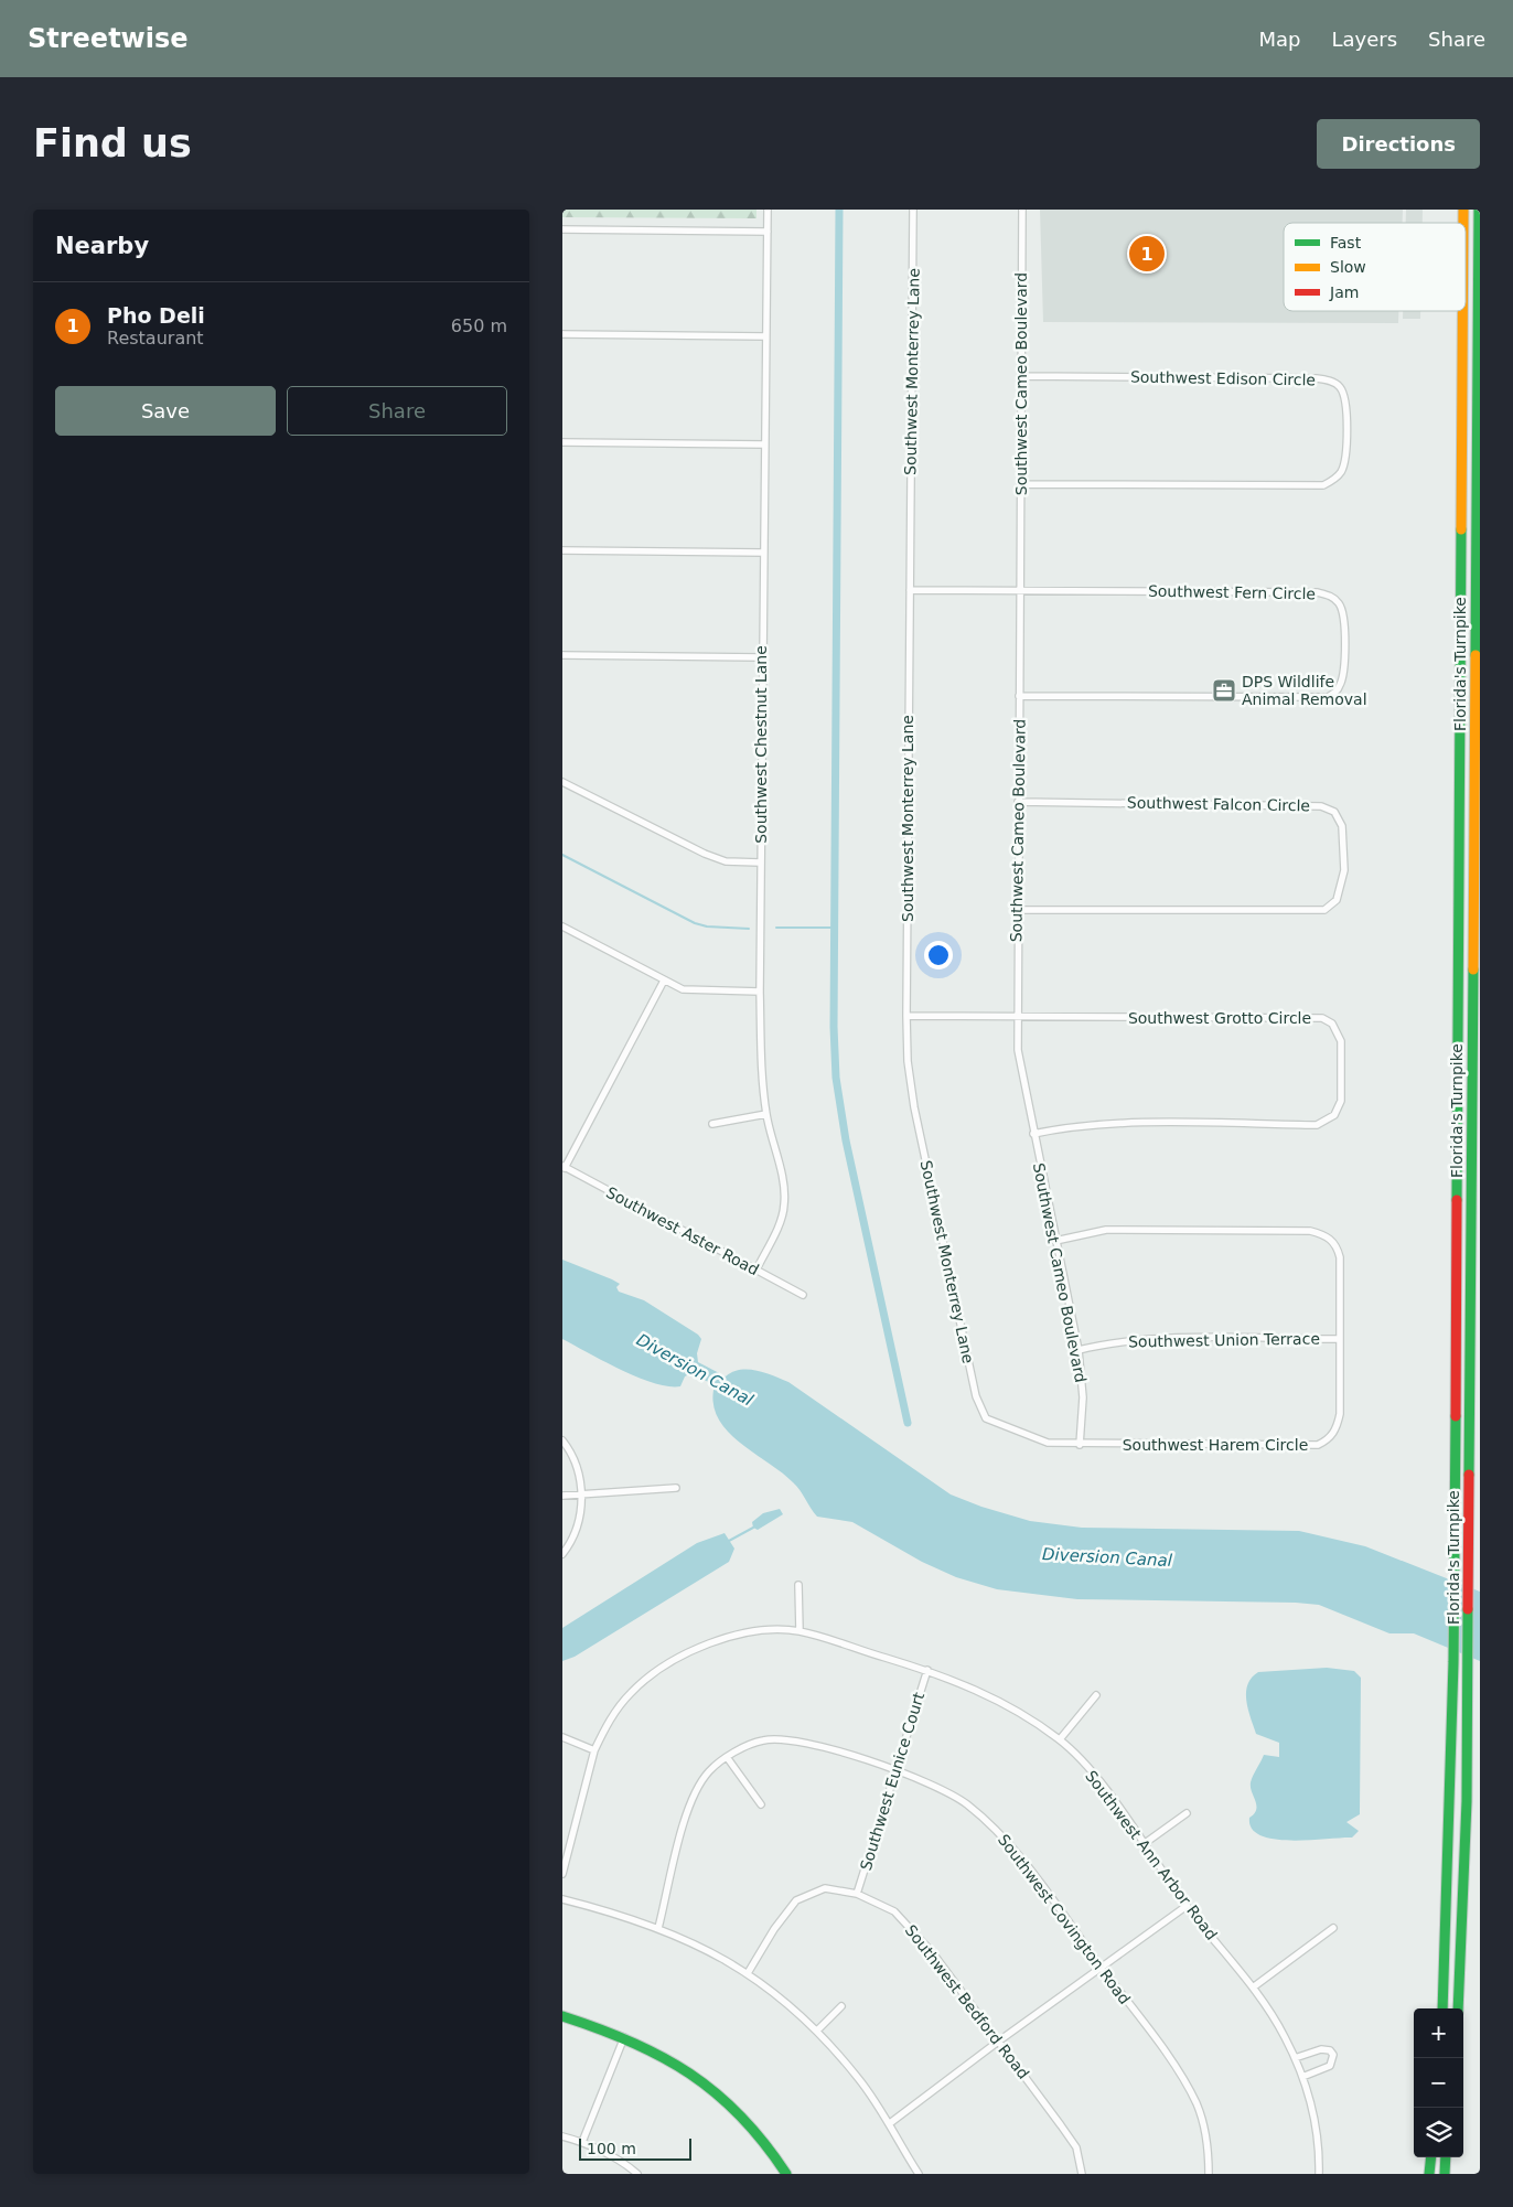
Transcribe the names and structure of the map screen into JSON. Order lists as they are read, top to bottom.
{
  "streets": {
    "main road": ["Florida's Turnpike"],
    "street": [
      "Southwest Monterrey Lane",
      "Southwest Edison Circle",
      "Southwest Cameo Boulevard",
      "Southwest Fern Circle",
      "Southwest Chestnut Lane",
      "Southwest Falcon Circle",
      "Southwest Grotto Circle",
      "Southwest Aster Road",
      "Southwest Union Terrace",
      "Southwest Harem Circle",
      "Southwest Eunice Court",
      "Southwest Ann Arbor Road",
      "Southwest Covington Road",
      "Southwest Bedford Road"
    ]
  },
  "crossings": [
    ["Southwest Monterrey Lane", "Southwest Fern Circle"],
    ["Southwest Monterrey Lane", "Southwest Grotto Circle"],
    ["Southwest Monterrey Lane", "Southwest Harem Circle"],
    ["Southwest Edison Circle", "Southwest Cameo Boulevard"],
    ["Southwest Cameo Boulevard", "Southwest Fern Circle"],
    ["Southwest Cameo Boulevard", "Southwest Falcon Circle"],
    ["Southwest Cameo Boulevard", "Southwest Grotto Circle"],
    ["Southwest Cameo Boulevard", "Southwest Union Terrace"],
    ["Southwest Cameo Boulevard", "Southwest Harem Circle"],
    ["Southwest Chestnut Lane", "Southwest Aster Road"],
    ["Southwest Union Terrace", "Southwest Harem Circle"],
    ["Southwest Eunice Court", "Southwest Ann Arbor Road"],
    ["Southwest Eunice Court", "Southwest Covington Road"],
    ["Southwest Eunice Court", "Southwest Bedford Road"]
  ],
  "water": ["Diversion Canal"],
  "places": {
    "office": ["DPS Wildlife Animal Removal"]
  },
  "legend": ["Fast", "Slow", "Jam"],
  "scale_bar": "100 m",
  "page": {
    "header": "Streetwise",
    "nav": ["Map", "Layers", "Share"],
    "buttons": [
      "Directions",
      ["Save", "Share"]
    ],
    "title": "Find us",
    "heading": "Nearby",
    "pins": "1",
    "list": [
      {
        "mark": "1",
        "name": "Pho Deli",
        "note": "Restaurant",
        "value": "650 m"
      }
    ],
    "map_buttons": ["+", "−"],
    "scale": "100 m"
  }
}
